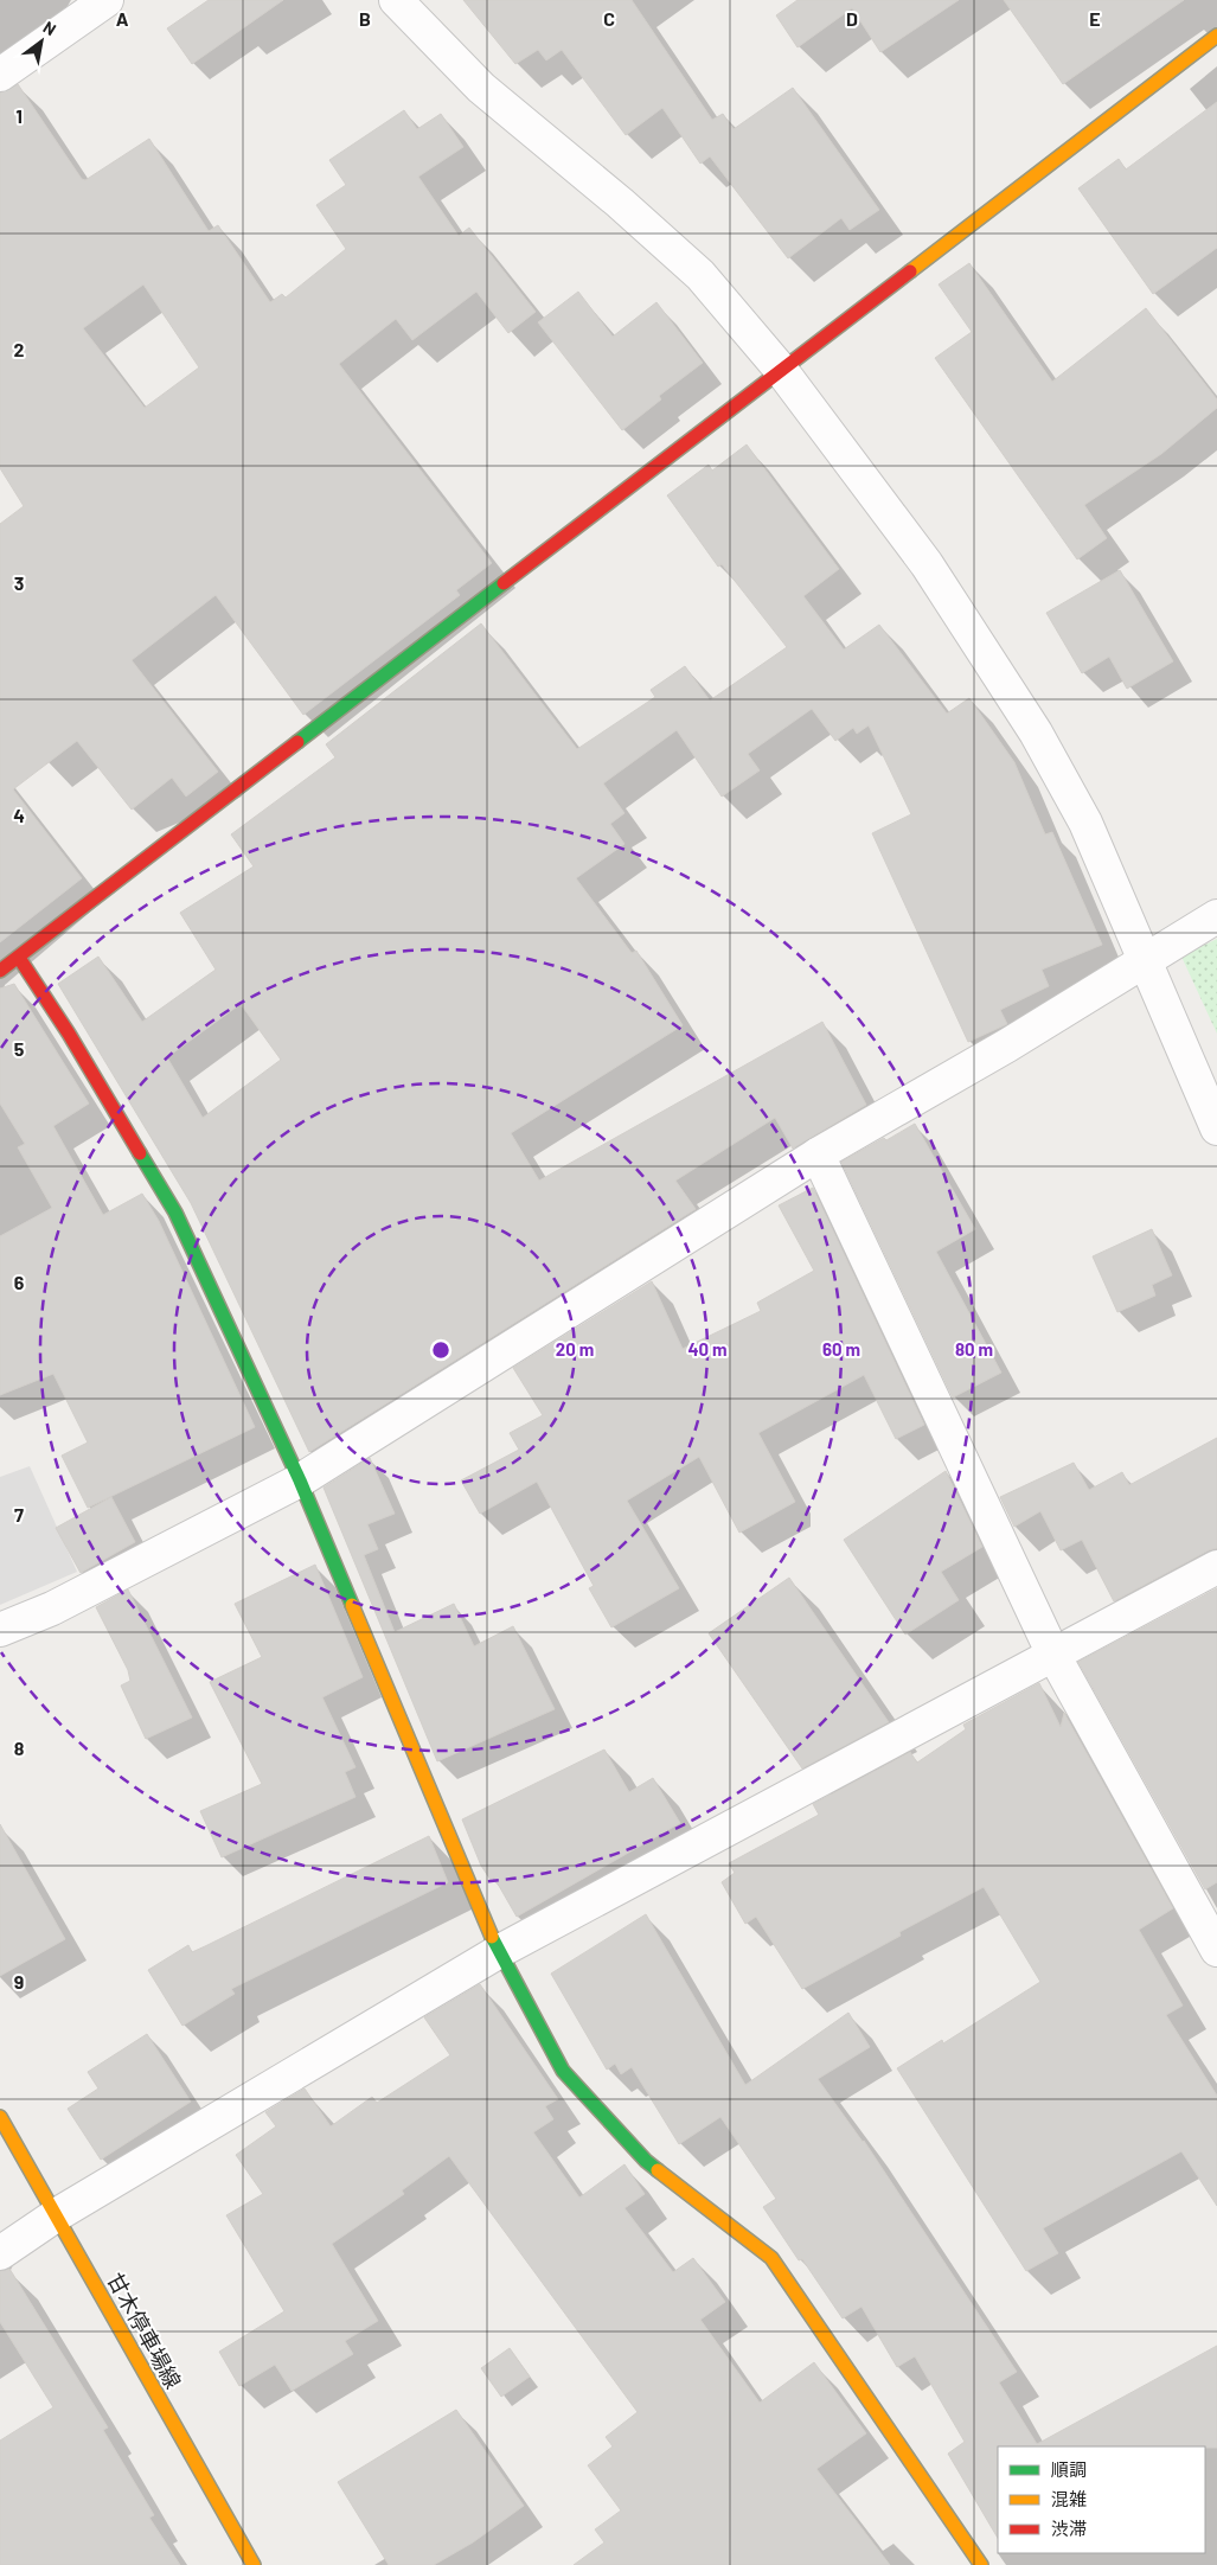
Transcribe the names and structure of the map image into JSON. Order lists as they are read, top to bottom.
{
  "streets": {
    "street": ["甘木停車場線"]
  },
  "legend": ["順調", "混雑", "渋滞"],
  "north": "top right",
  "grid": {
    "columns": [
      "A",
      "B",
      "C",
      "D",
      "E"
    ],
    "rows": [
      "1",
      "2",
      "3",
      "4",
      "5",
      "6",
      "7",
      "8",
      "9"
    ]
  },
  "rings": [
    "20 m",
    "40 m",
    "60 m",
    "80 m"
  ]
}
